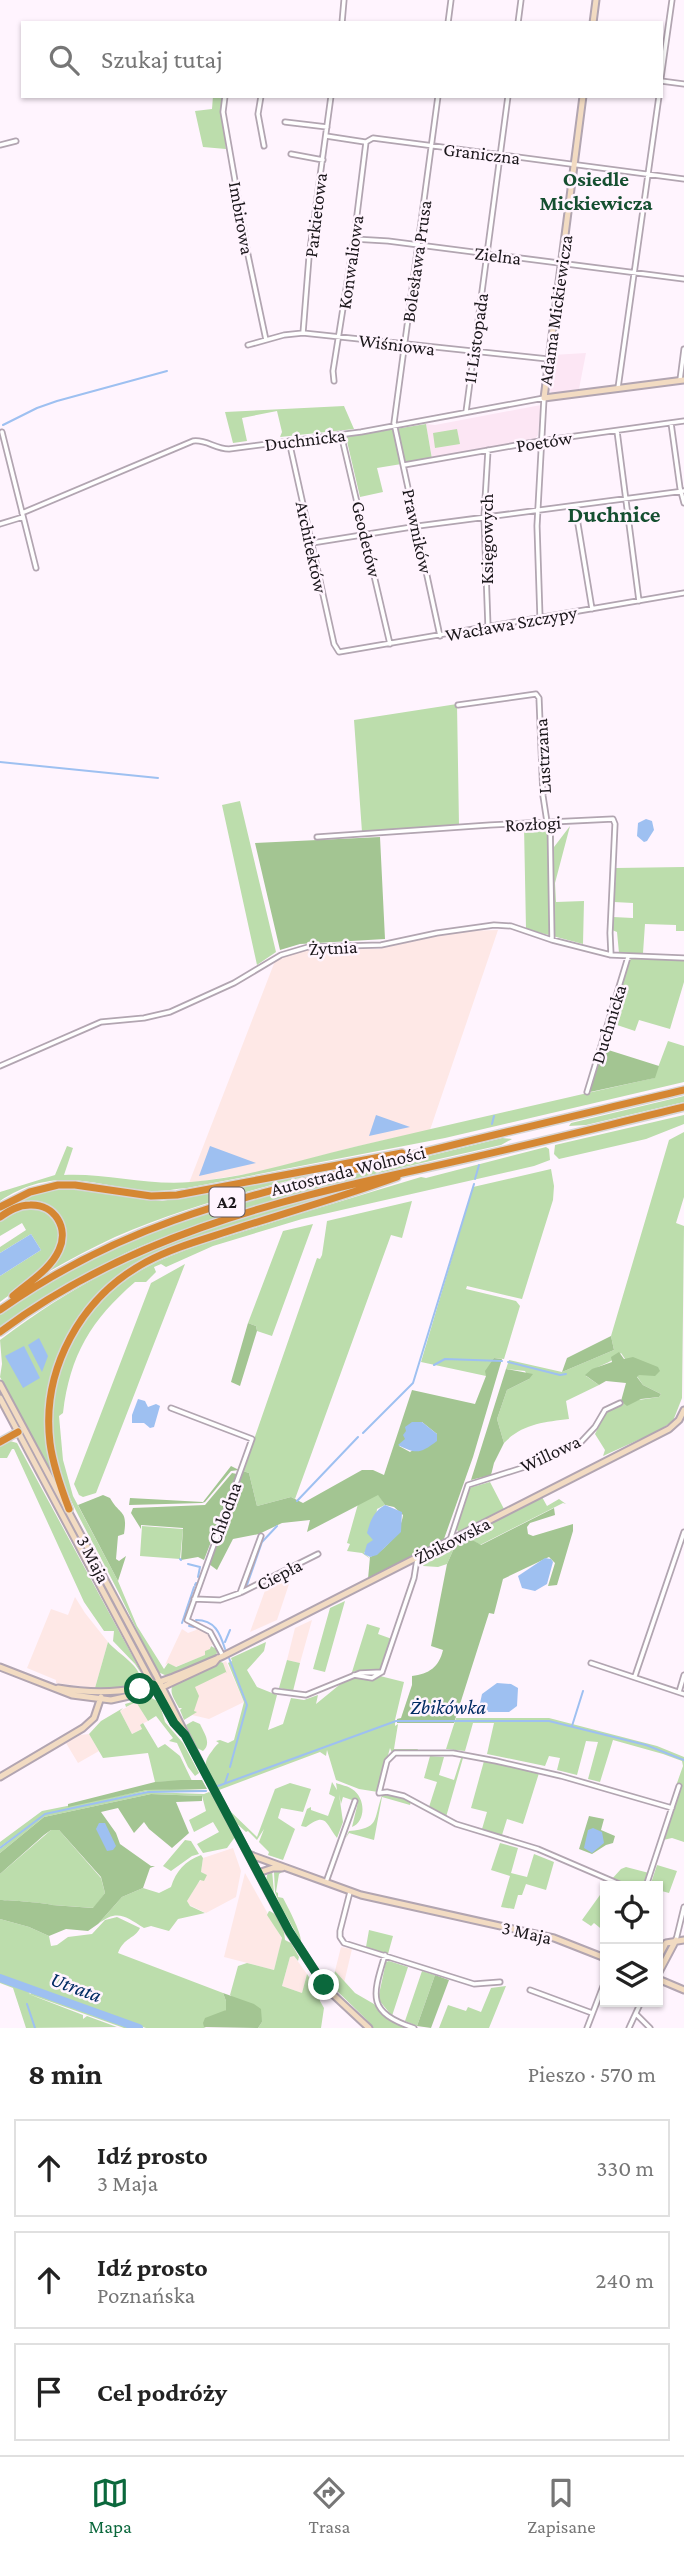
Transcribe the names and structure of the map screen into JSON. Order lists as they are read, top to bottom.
{
  "streets": {
    "highway": ["Autostrada Wolności", "A2"],
    "main road": [
      "Adama Mickiewicza",
      "Duchnicka",
      "Żbikowska",
      "3 Maja"
    ],
    "street": [
      "Graniczna",
      "Parkietowa",
      "Imbirowa",
      "Zielna",
      "Bolesława Prusa",
      "Konwaliowa",
      "11 Listopada",
      "Wiśniowa",
      "Poetów",
      "Prawników",
      "Geodetów",
      "Księgowych",
      "Architektów",
      "Wacława Szczypy",
      "Lustrzana",
      "Rozłogi",
      "Żytnia",
      "Willowa",
      "Chłodna",
      "Ciepła"
    ]
  },
  "crossings": [
    ["Graniczna", "Parkietowa"],
    ["Graniczna", "Bolesława Prusa"],
    ["Graniczna", "Konwaliowa"],
    ["Graniczna", "Adama Mickiewicza"],
    ["Graniczna", "11 Listopada"],
    ["Parkietowa", "Wiśniowa"],
    ["Imbirowa", "Wiśniowa"],
    ["Zielna", "Bolesława Prusa"],
    ["Zielna", "Konwaliowa"],
    ["Zielna", "Adama Mickiewicza"],
    ["Zielna", "11 Listopada"],
    ["Bolesława Prusa", "Wiśniowa"],
    ["Bolesława Prusa", "Duchnicka"],
    ["Bolesława Prusa", "Prawników"],
    ["Konwaliowa", "Wiśniowa"],
    ["Adama Mickiewicza", "Wiśniowa"],
    ["Adama Mickiewicza", "Duchnicka"],
    ["11 Listopada", "Wiśniowa"],
    ["11 Listopada", "Duchnicka"],
    ["Duchnicka", "Prawników"],
    ["Duchnicka", "Geodetów"],
    ["Duchnicka", "Architektów"],
    ["Duchnicka", "Żytnia"],
    ["Poetów", "Prawników"],
    ["Poetów", "Księgowych"],
    ["Prawników", "Wacława Szczypy"],
    ["Geodetów", "Wacława Szczypy"],
    ["Księgowych", "Wacława Szczypy"],
    ["Architektów", "Wacława Szczypy"],
    ["Lustrzana", "Rozłogi"],
    ["Lustrzana", "Żytnia"],
    ["Rozłogi", "Żytnia"],
    ["Willowa", "Żbikowska"],
    ["Chłodna", "Żbikowska"],
    ["Chłodna", "Ciepła"],
    ["Żbikowska", "3 Maja"]
  ],
  "districts": ["Osiedle Mickiewicza", "Duchnice"],
  "water": ["Żbikówka", "Utrata"],
  "page": {
    "search": "Szukaj tutaj",
    "heading": ["8 min", "Pieszo · 570 m"],
    "list": [
      ["Idź prosto", "3 Maja", "330 m"],
      ["Idź prosto", "Poznańska", "240 m"],
      "Cel podróży"
    ],
    "nav": ["Mapa", "Trasa", "Zapisane"]
  }
}
